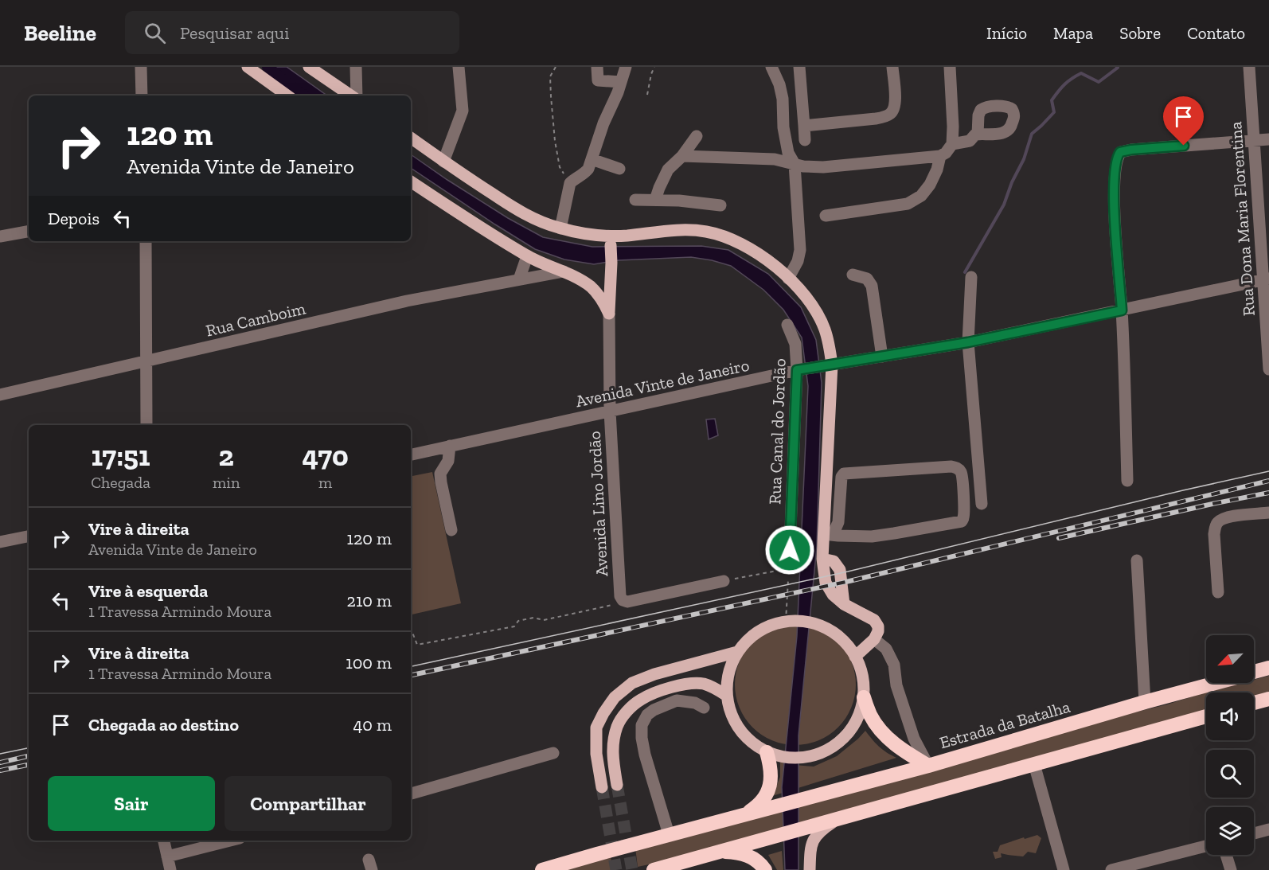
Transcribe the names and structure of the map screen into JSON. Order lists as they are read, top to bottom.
{
  "streets": {
    "highway": ["Estrada da Batalha"],
    "main road": ["Avenida Lino Jordão"],
    "street": [
      "Rua Dona Maria Florentina",
      "Rua Camboim",
      "Avenida Vinte de Janeiro",
      "Rua Canal do Jordão"
    ]
  },
  "crossings": [
    ["Rua Dona Maria Florentina", "Avenida Vinte de Janeiro"],
    ["Avenida Vinte de Janeiro", "Rua Canal do Jordão"],
    ["Avenida Vinte de Janeiro", "Avenida Lino Jordão"]
  ],
  "north": "bottom left",
  "page": {
    "header": "Beeline",
    "search": "Pesquisar aqui",
    "nav": [
      "Início",
      "Mapa",
      "Sobre",
      "Contato"
    ],
    "turn": ["120 m", "Avenida Vinte de Janeiro"],
    "then": "Depois",
    "eta": [
      "17:51",
      "Chegada",
      "2",
      "min",
      "470",
      "m"
    ],
    "list": [
      {
        "name": "Vire à direita",
        "note": "Avenida Vinte de Janeiro",
        "value": "120 m"
      },
      {
        "name": "Vire à esquerda",
        "note": "1 Travessa Armindo Moura",
        "value": "210 m"
      },
      {
        "name": "Vire à direita",
        "note": "1 Travessa Armindo Moura",
        "value": "100 m"
      },
      {
        "name": "Chegada ao destino",
        "value": "40 m"
      }
    ],
    "buttons": ["Sair", "Compartilhar"]
  }
}
